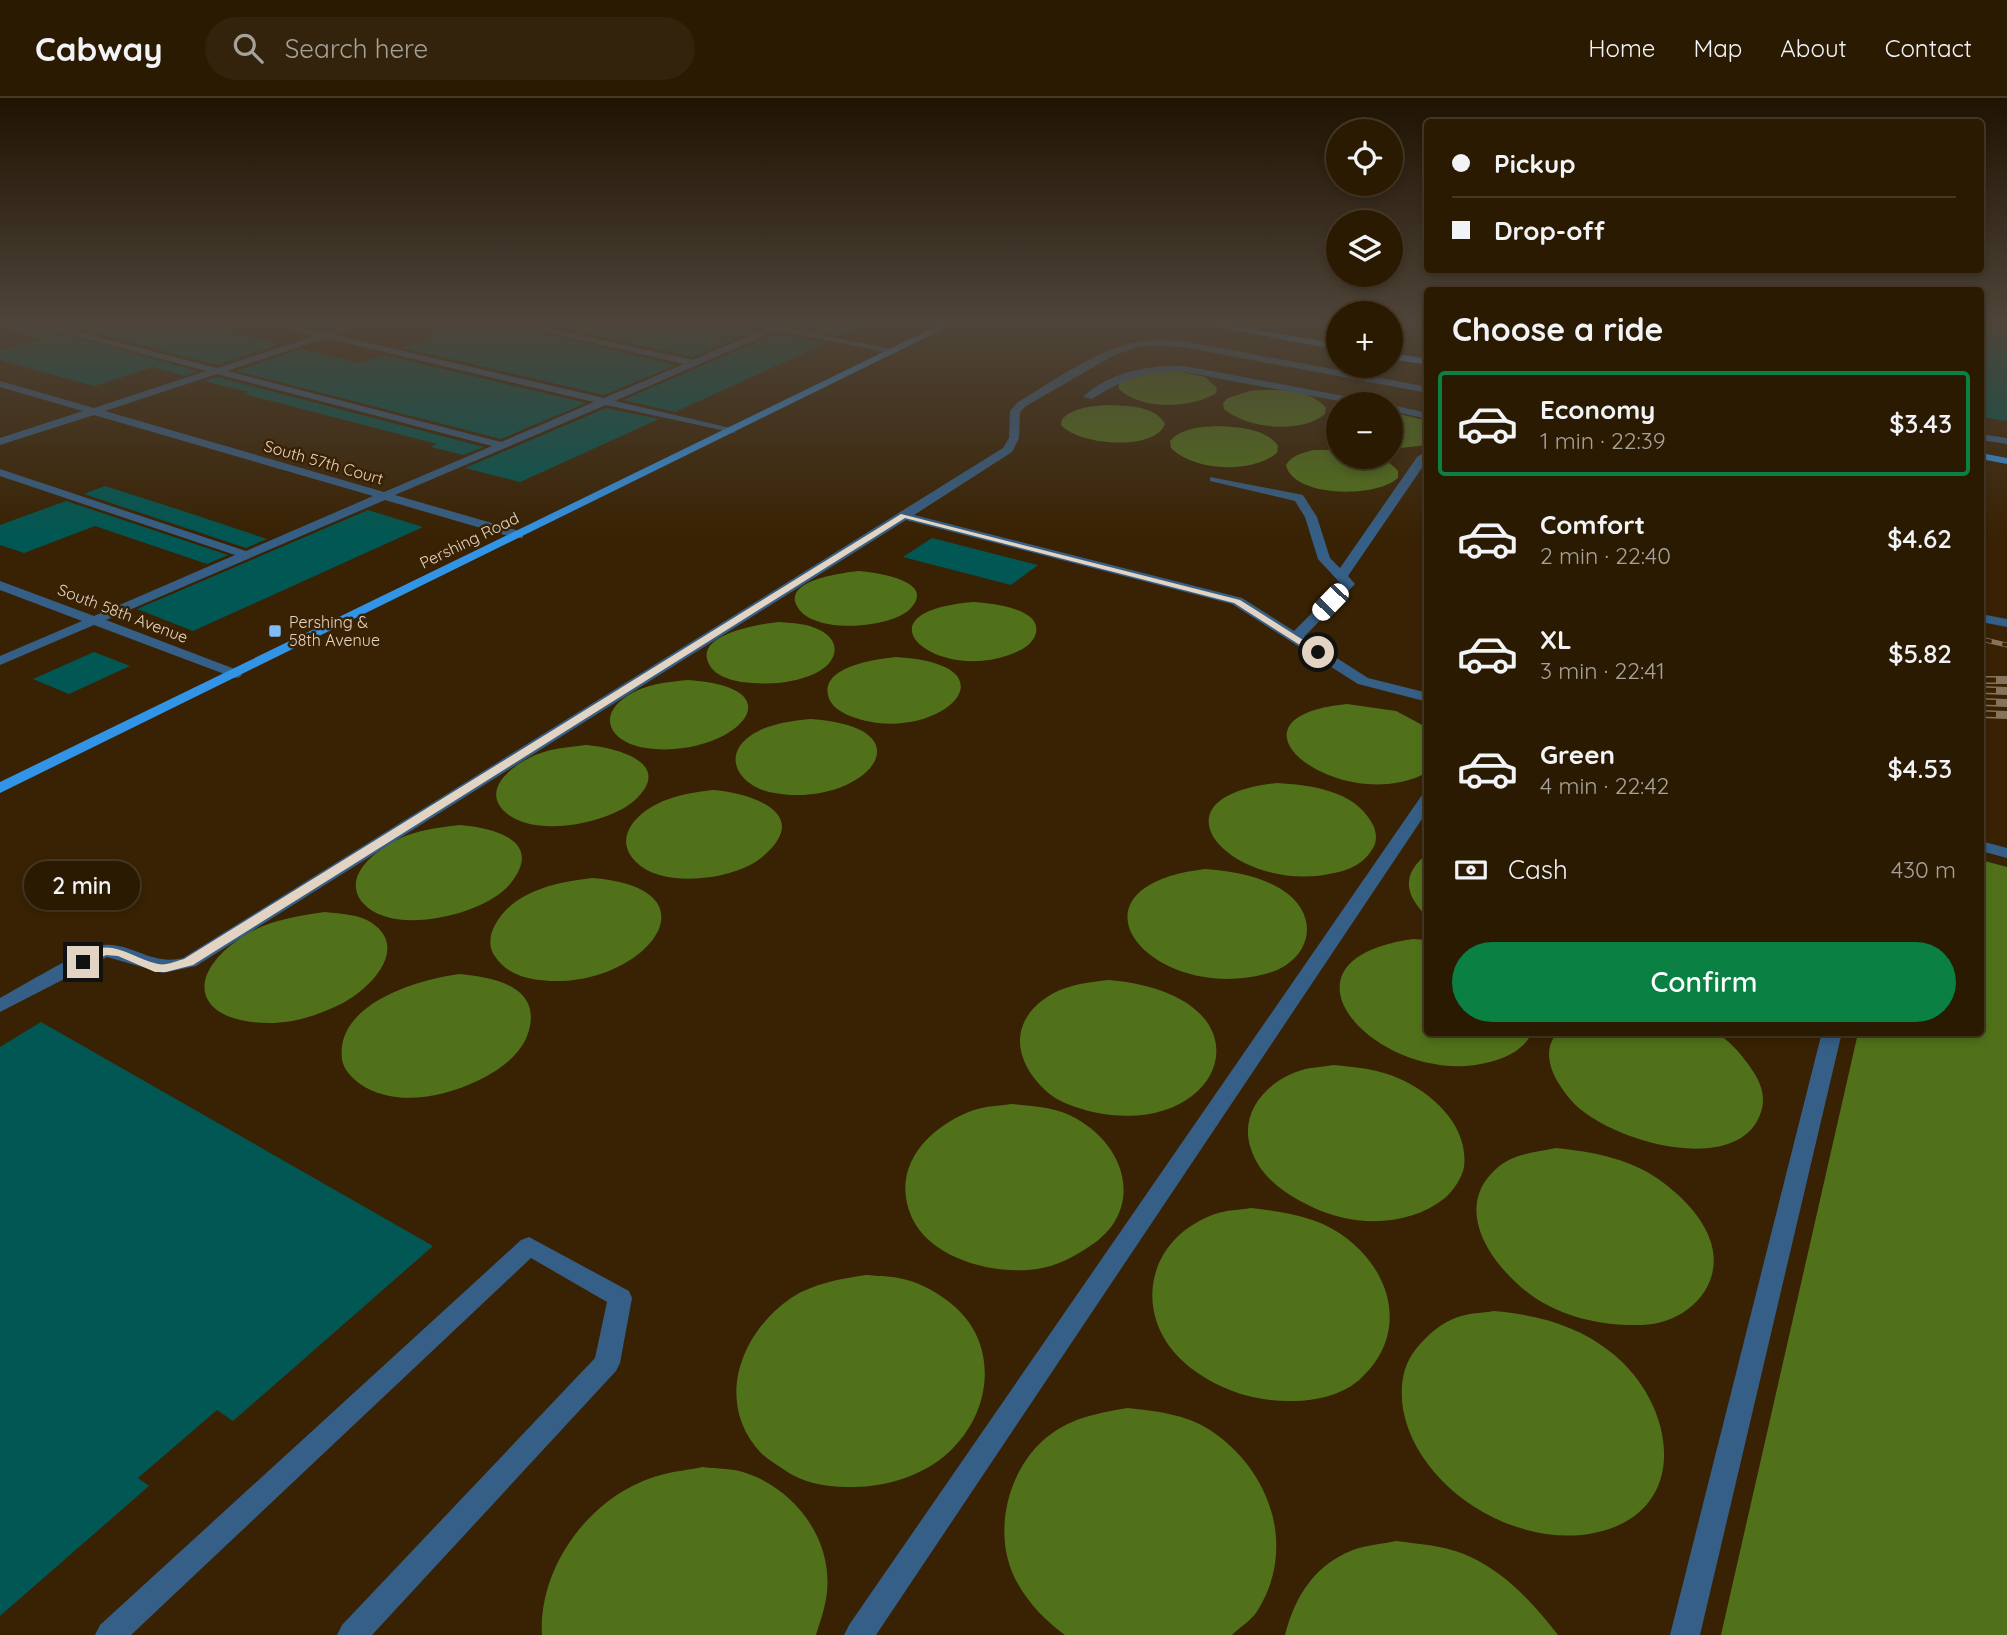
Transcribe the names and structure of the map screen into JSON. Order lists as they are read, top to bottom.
{
  "streets": {
    "main road": ["Pershing Road"],
    "street": ["South 57th Court", "South 58th Avenue"]
  },
  "crossings": [
    ["South 57th Court", "Pershing Road"],
    ["Pershing Road", "South 58th Avenue"]
  ],
  "places": {
    "transit": ["Pershing & 58th Avenue"]
  },
  "page": {
    "header": "Cabway",
    "search": "Search here",
    "nav": [
      "Home",
      "Map",
      "About",
      "Contact"
    ],
    "map_buttons": ["+", "−"],
    "banner": ["Pickup", "Drop-off"],
    "heading": "Choose a ride",
    "list": [
      {
        "name": "Economy",
        "note": "1 min · 22:39",
        "value": "$3.43"
      },
      {
        "name": "Comfort",
        "note": "2 min · 22:40",
        "value": "$4.62"
      },
      {
        "name": "XL",
        "note": "3 min · 22:41",
        "value": "$5.82"
      },
      {
        "name": "Green",
        "note": "4 min · 22:42",
        "value": "$4.53"
      }
    ],
    "pay": ["Cash", "430 m"],
    "bubble": "2 min",
    "buttons": "Confirm"
  }
}
